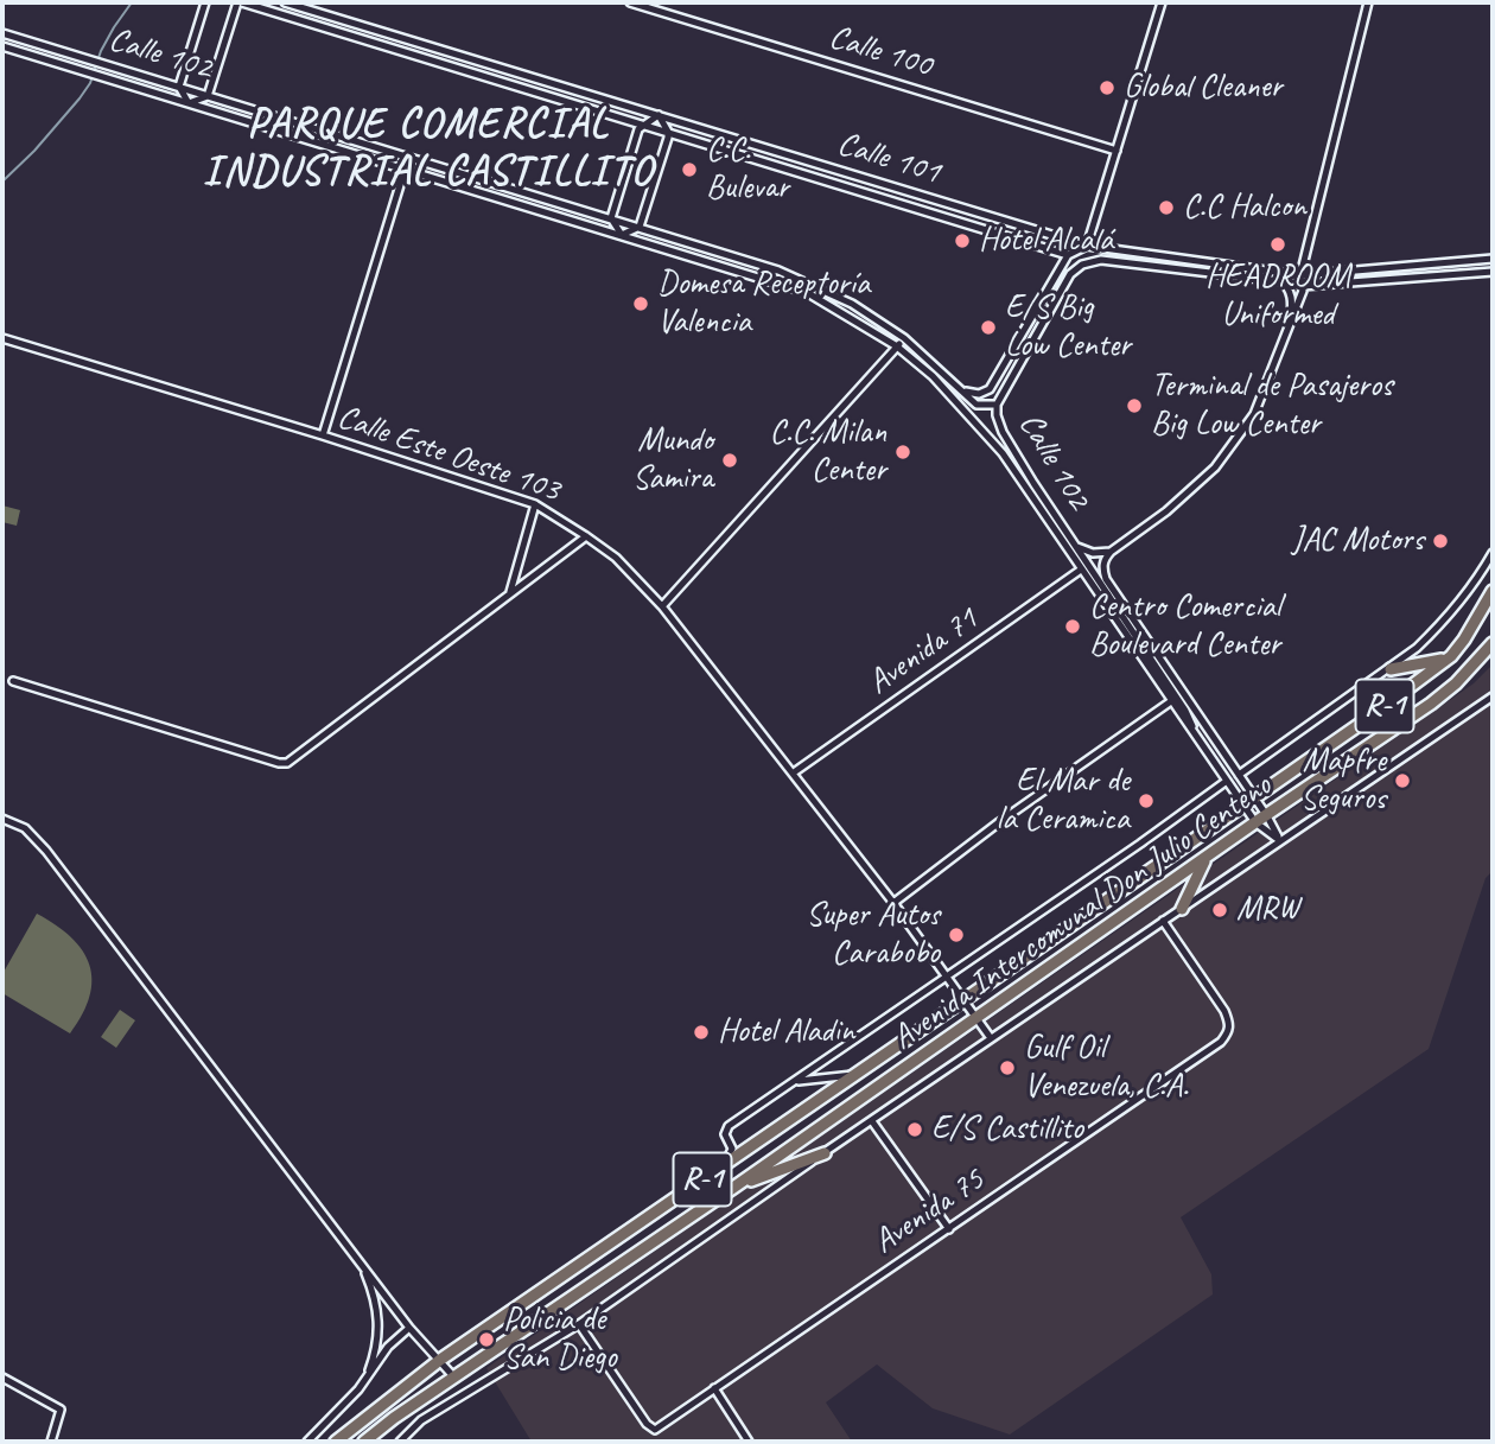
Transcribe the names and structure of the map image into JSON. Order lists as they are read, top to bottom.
{
  "streets": {
    "main road": ["R-1", "Avenida Intercomunal Don Julio Centeno"],
    "street": [
      "Calle 100",
      "Calle 102",
      "Calle 101",
      "Calle Este Oeste 103",
      "Avenida 71",
      "Avenida 75"
    ]
  },
  "crossings": [
    ["Calle 102", "Avenida 71"],
    ["Calle 102", "Avenida Intercomunal Don Julio Centeno"],
    ["Calle Este Oeste 103", "Avenida 71"],
    ["Calle Este Oeste 103", "Avenida Intercomunal Don Julio Centeno"],
    ["Avenida Intercomunal Don Julio Centeno", "Avenida 75"]
  ],
  "districts": ["PARQUE COMERCIAL INDUSTRIAL CASTILLITO"],
  "places": [
    "Global Cleaner",
    "C.C. Bulevar",
    "C.C Halcon",
    "Hotel Alcalá",
    "HEADROOM Uniformed",
    "Domesa Receptoría Valencia",
    "E/S Big Low Center",
    "Terminal de Pasajeros Big Low Center",
    "C.C. Milan Center",
    "Mundo Samira",
    "JAC Motors",
    "Centro Comercial Boulevard Center",
    "Mapfre Seguros",
    "El Mar de la Ceramica",
    "MRW",
    "Super Autos Carabobo",
    "Hotel Aladin",
    "Gulf Oil Venezuela, C.A.",
    "E/S Castillito",
    "Policia de San Diego"
  ]
}
